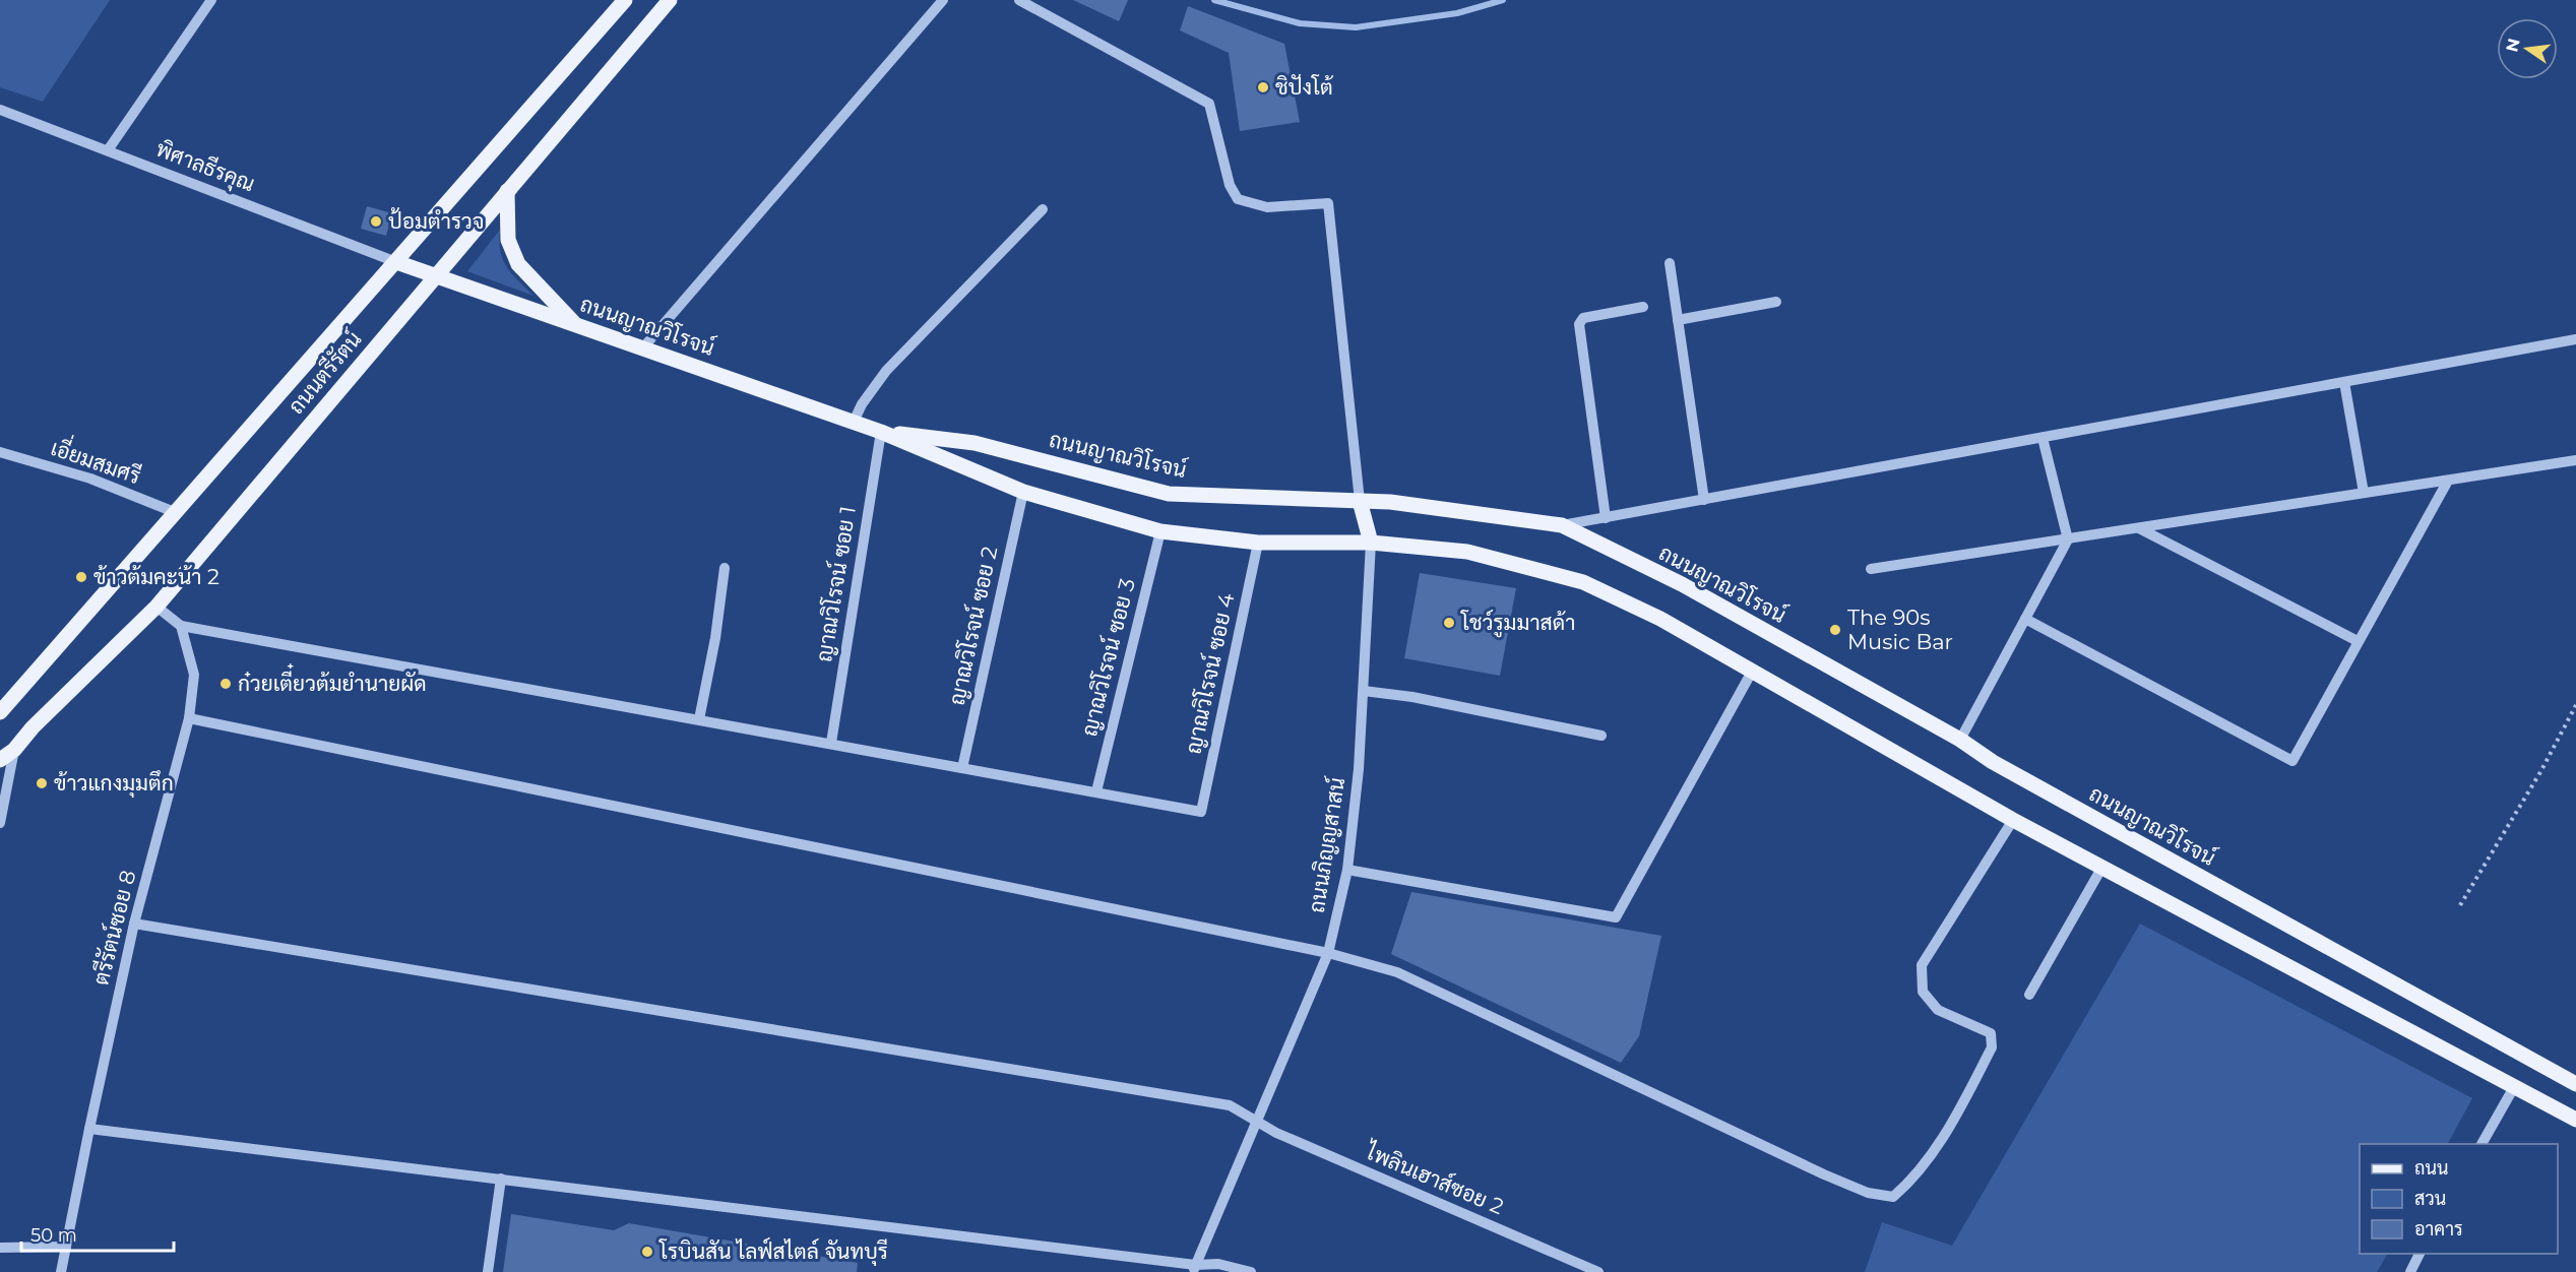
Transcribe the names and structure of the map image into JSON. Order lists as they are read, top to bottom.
{
  "streets": {
    "main road": ["ถนนญาณวิโรจน์", "ถนนตรีรัตน์"],
    "street": [
      "พิศาลธีรคุณ",
      "เอี่ยมสมศรี",
      "ญาณวิโรจน์ ซอย 1",
      "ญาณวิโรจน์ ซอย 2",
      "ญาณวิโรจน์ ซอย 3",
      "ญาณวิโรจน์ ซอย 4",
      "ถนนภิญญสาสน์",
      "ตรีรัตน์ซอย 8",
      "ไพลินเฮาส์ซอย 2"
    ]
  },
  "crossings": [
    ["พิศาลธีรคุณ", "ถนนญาณวิโรจน์"],
    ["พิศาลธีรคุณ", "ถนนตรีรัตน์"],
    ["ถนนญาณวิโรจน์", "ถนนตรีรัตน์"],
    ["ถนนญาณวิโรจน์", "ญาณวิโรจน์ ซอย 1"],
    ["ถนนญาณวิโรจน์", "ญาณวิโรจน์ ซอย 2"],
    ["ถนนญาณวิโรจน์", "ญาณวิโรจน์ ซอย 3"],
    ["ถนนญาณวิโรจน์", "ญาณวิโรจน์ ซอย 4"],
    ["ถนนญาณวิโรจน์", "ถนนภิญญสาสน์"],
    ["ถนนตรีรัตน์", "เอี่ยมสมศรี"],
    ["ญาณวิโรจน์ ซอย 3", "ญาณวิโรจน์ ซอย 4"],
    ["ถนนภิญญสาสน์", "ไพลินเฮาส์ซอย 2"],
    ["ตรีรัตน์ซอย 8", "ไพลินเฮาส์ซอย 2"]
  ],
  "places": [
    "ชิปังโต้",
    "ป้อมตำรวจ",
    "ข้าวต้มคะน้า 2",
    "โชว์รูมมาสด้า",
    "The 90s Music Bar",
    "ก๋วยเตี๋ยวต้มยำนายผัด",
    "ข้าวแกงมุมตึก",
    "โรบินสัน ไลฟ์สไตล์ จันทบุรี"
  ],
  "legend": ["ถนน", "สวน", "อาคาร"],
  "scale_bar": "50 m",
  "north": "left"
}
